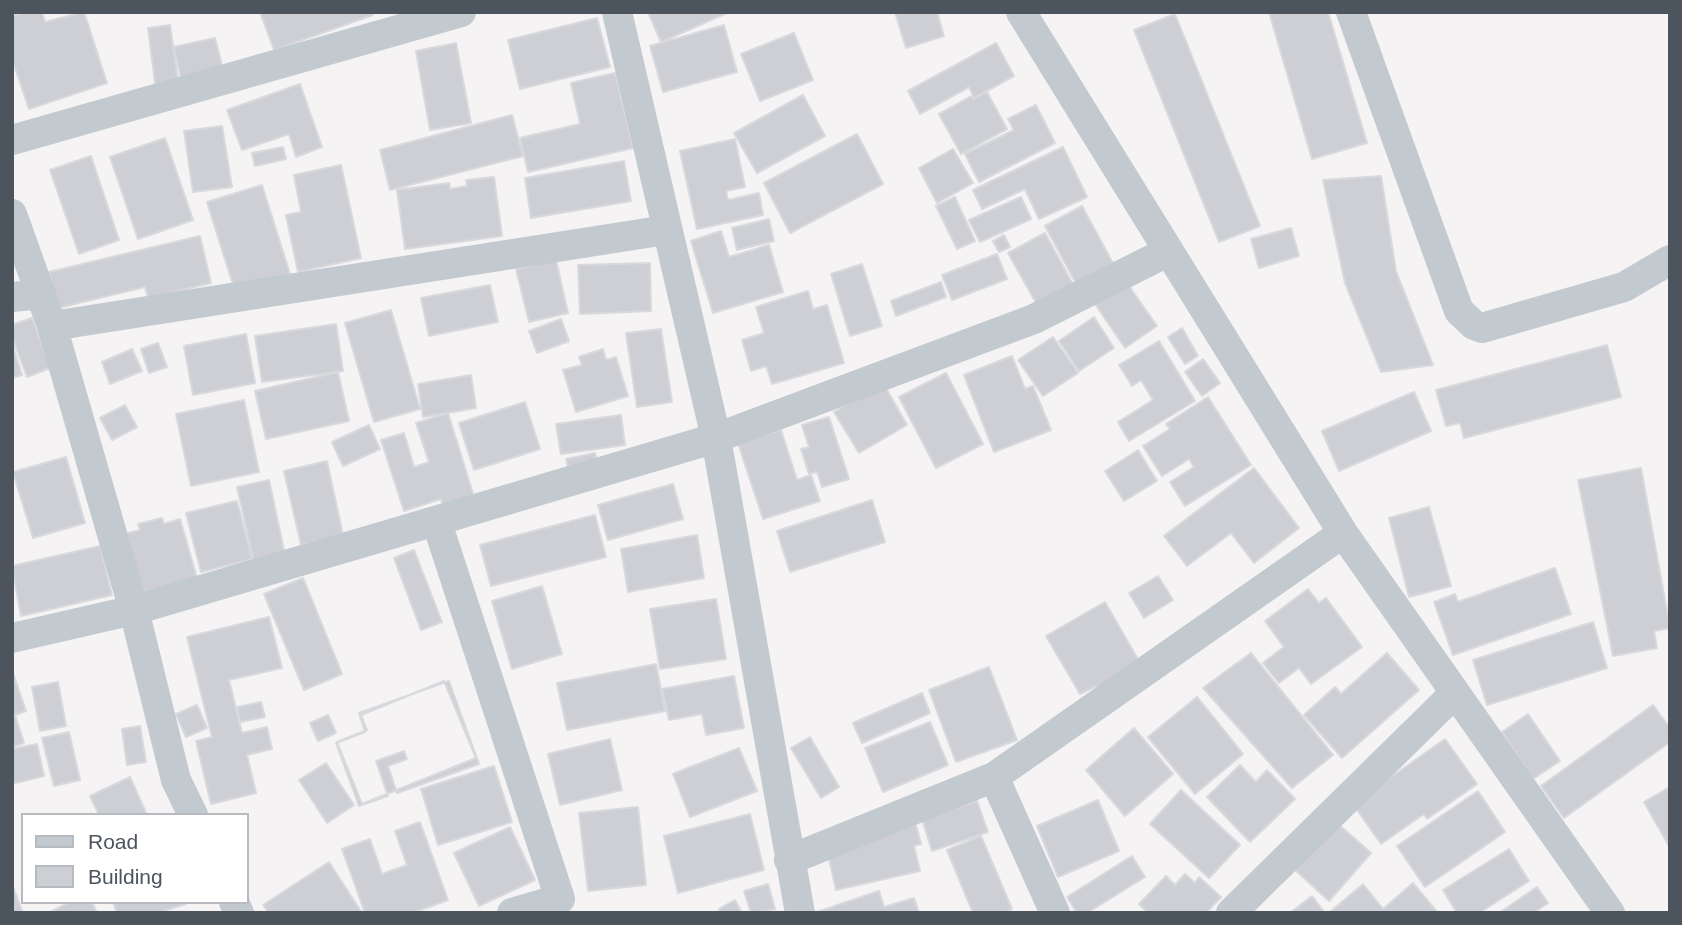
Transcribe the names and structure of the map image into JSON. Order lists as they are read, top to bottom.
{
  "legend": ["Road", "Building"]
}
